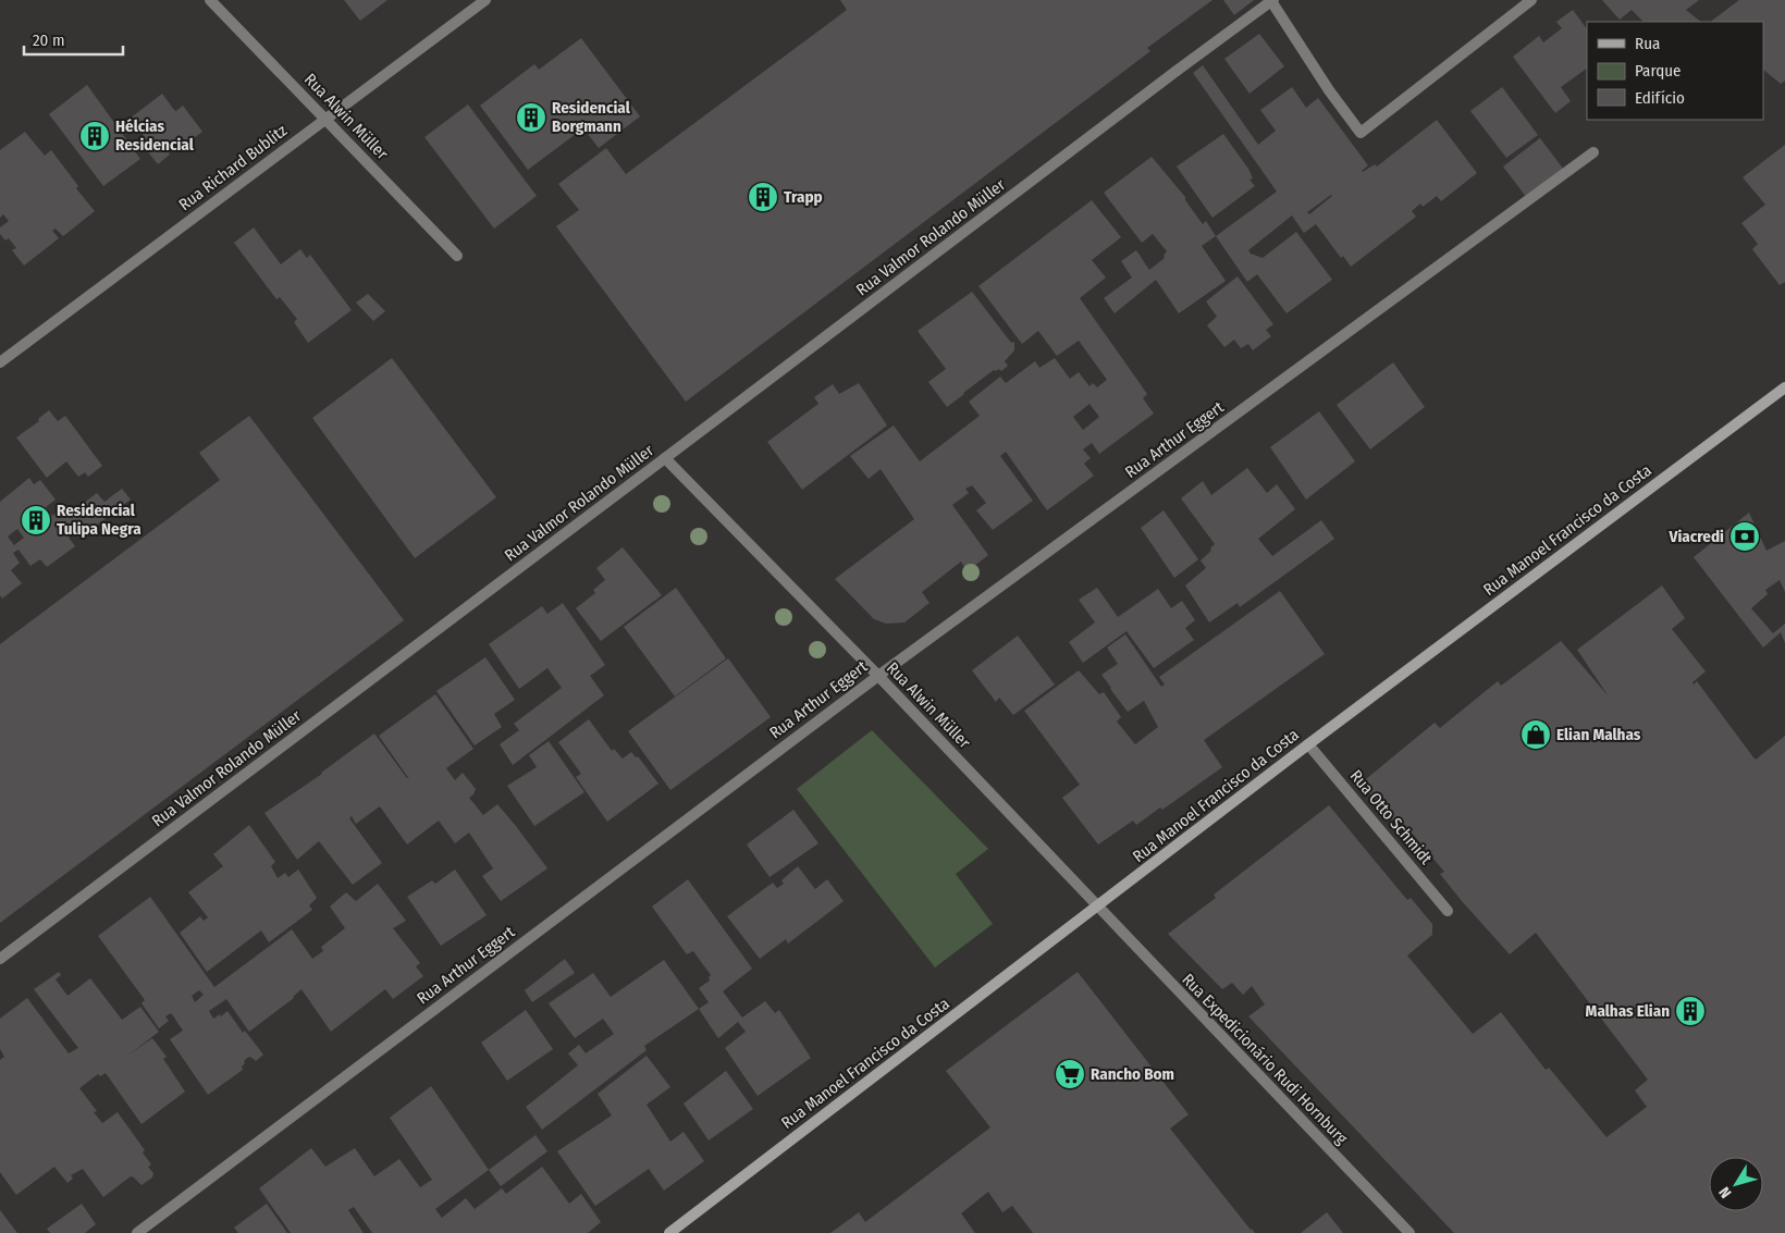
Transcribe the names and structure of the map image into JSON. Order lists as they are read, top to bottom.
{
  "streets": {
    "main road": ["Rua Manoel Francisco da Costa"],
    "street": [
      "Rua Alwin Müller",
      "Rua Richard Bublitz",
      "Rua Valmor Rolando Müller",
      "Rua Arthur Eggert",
      "Rua Otto Schmidt",
      "Rua Expedicionário Rudi Hornburg"
    ]
  },
  "crossings": [
    ["Rua Alwin Müller", "Rua Richard Bublitz"],
    ["Rua Alwin Müller", "Rua Valmor Rolando Müller"],
    ["Rua Alwin Müller", "Rua Arthur Eggert"],
    ["Rua Alwin Müller", "Rua Manoel Francisco da Costa"],
    ["Rua Alwin Müller", "Rua Expedicionário Rudi Hornburg"],
    ["Rua Manoel Francisco da Costa", "Rua Otto Schmidt"],
    ["Rua Manoel Francisco da Costa", "Rua Expedicionário Rudi Hornburg"]
  ],
  "places": {
    "building": [
      "Residencial Borgmann",
      "Hélcias Residencial",
      "Trapp",
      "Residencial Tulipa Negra",
      "Malhas Elian"
    ],
    "bank": ["Viacredi"],
    "shop": ["Elian Malhas"],
    "supermarket": ["Rancho Bom"]
  },
  "legend": ["Rua", "Parque", "Edifício"],
  "scale_bar": "20 m",
  "north": "bottom left"
}
